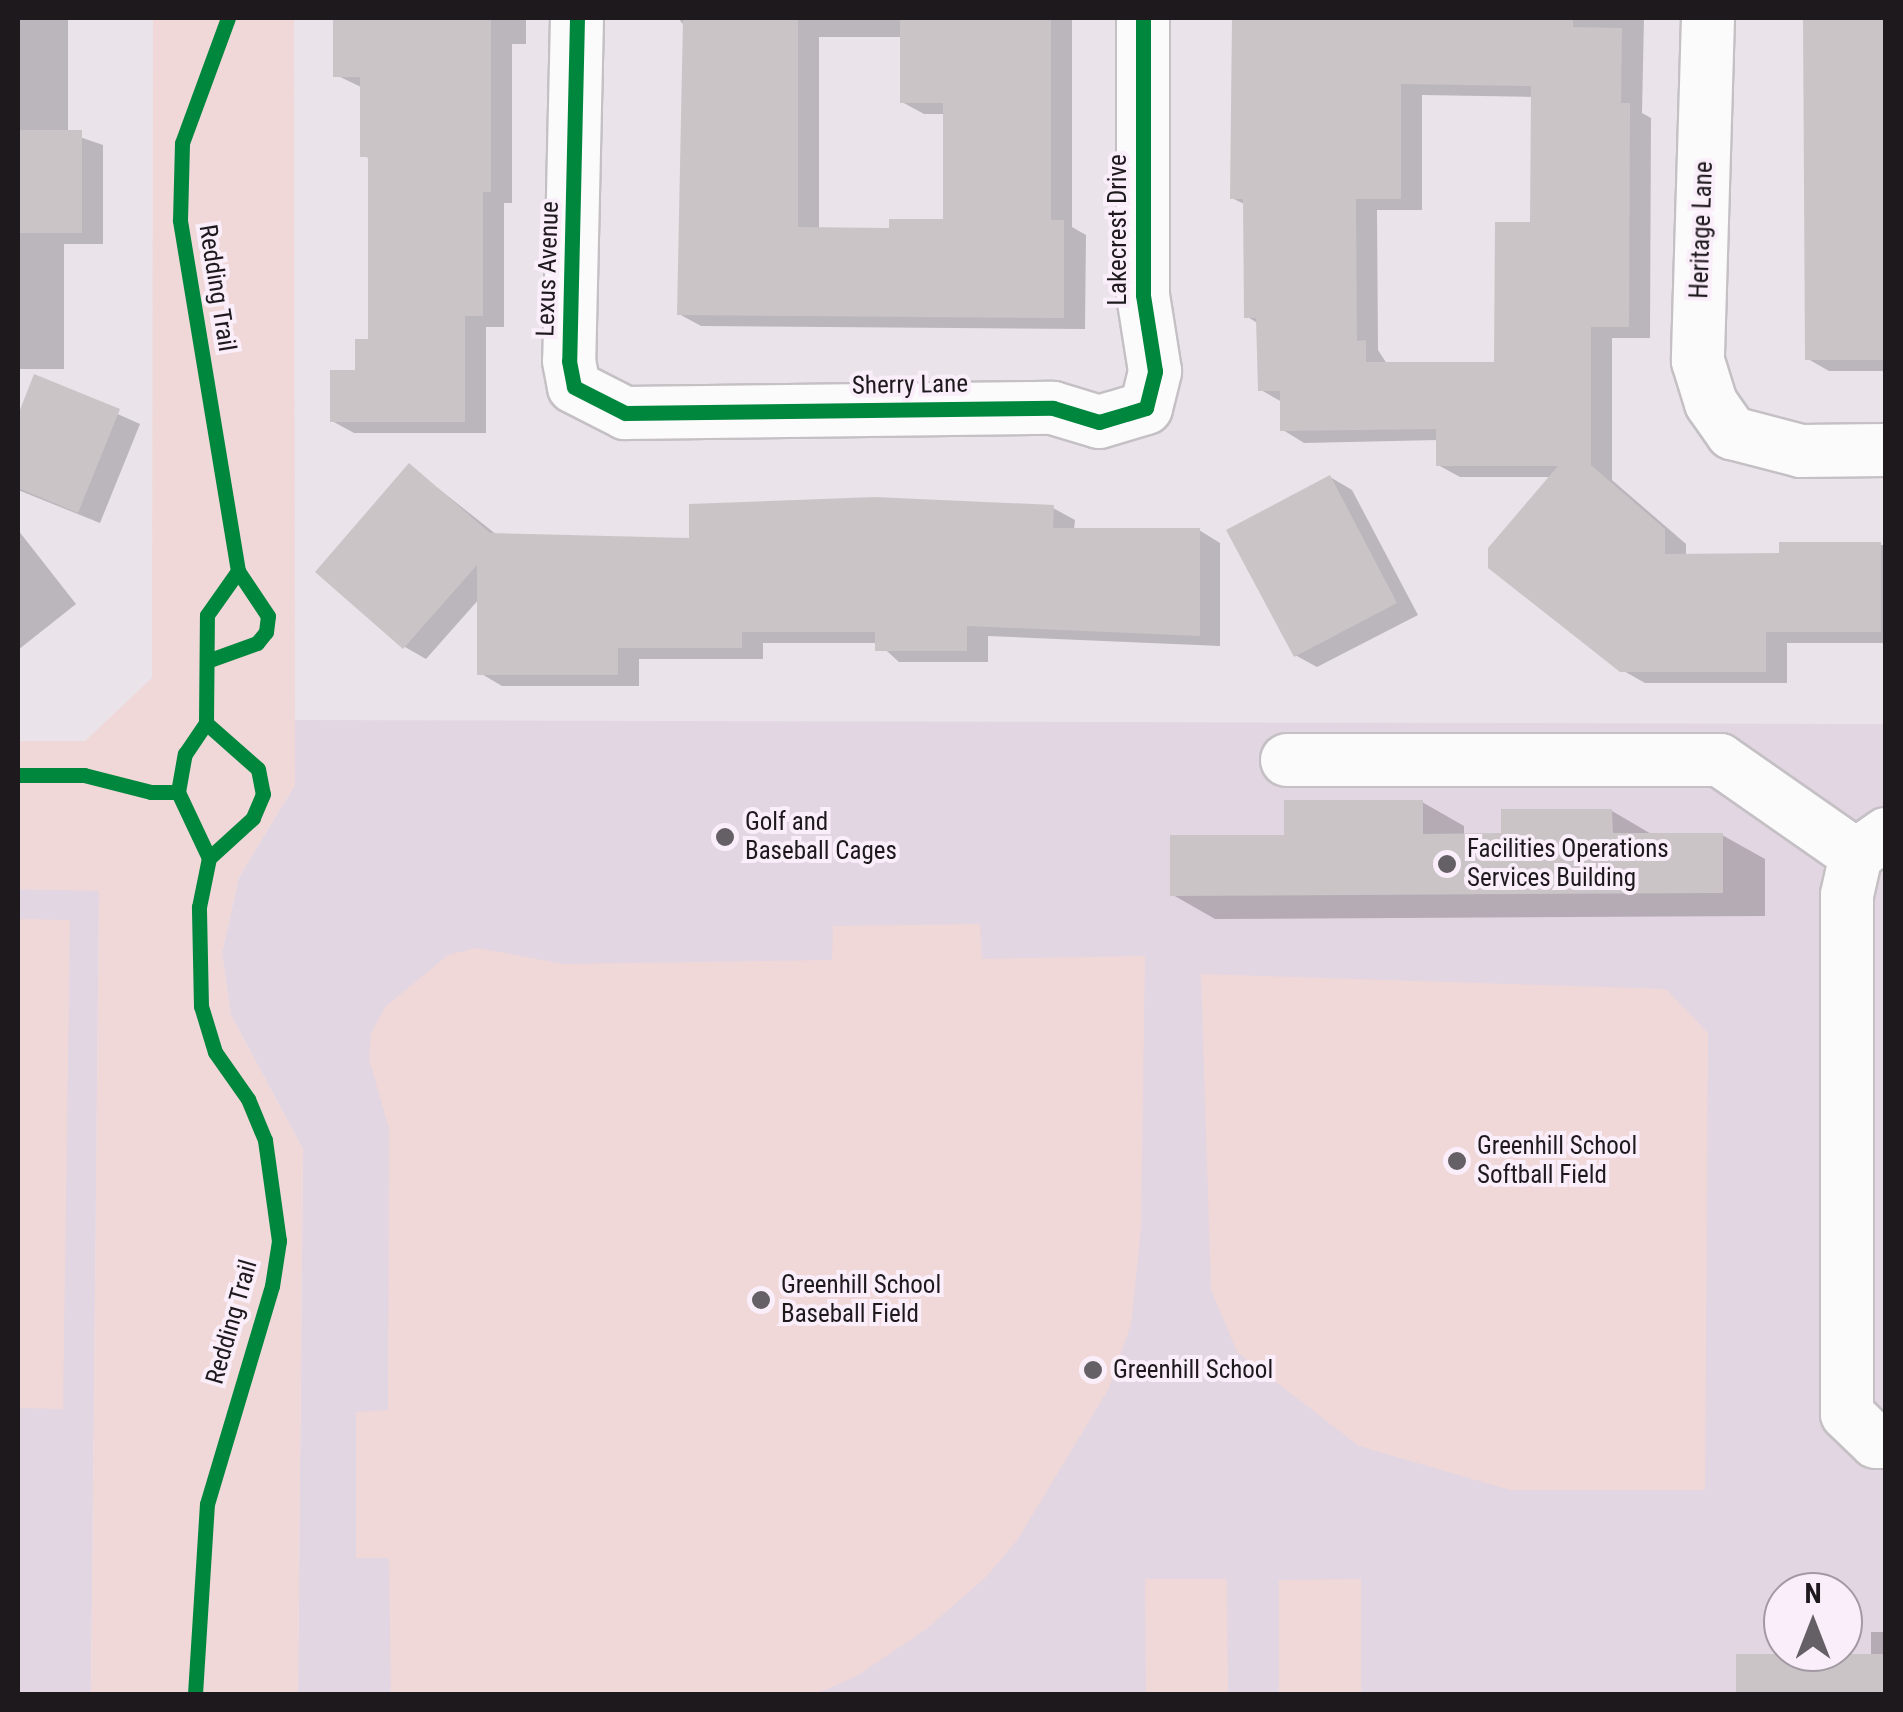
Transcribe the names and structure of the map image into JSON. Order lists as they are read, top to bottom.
{
  "streets": {
    "street": [
      "Lakecrest Drive",
      "Heritage Lane",
      "Lexus Avenue",
      "Sherry Lane"
    ],
    "cycle path": ["Redding Trail"]
  },
  "crossings": [
    ["Lakecrest Drive", "Sherry Lane"],
    ["Lexus Avenue", "Sherry Lane"]
  ],
  "places": [
    "Golf and Baseball Cages",
    "Facilities Operations Services Building",
    "Greenhill School Softball Field",
    "Greenhill School Baseball Field",
    "Greenhill School"
  ],
  "north": "top"
}
